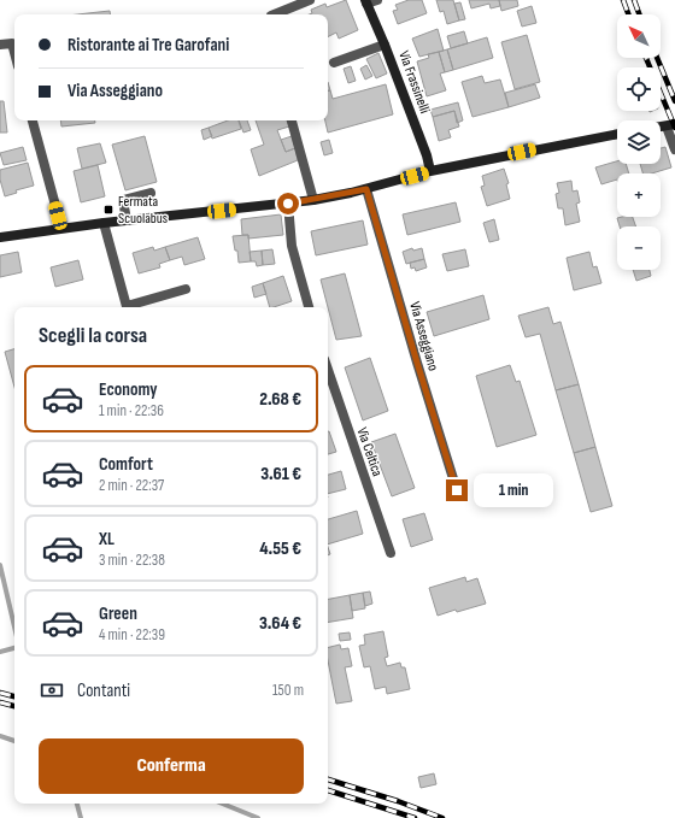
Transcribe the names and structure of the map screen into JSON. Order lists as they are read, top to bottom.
{
  "streets": {
    "street": ["Via Frassinelli", "Via Asseggiano", "Via Celtica"]
  },
  "places": {
    "transit": ["Fermata Scuolabus"]
  },
  "north": "top left",
  "page": {
    "map_buttons": ["+", "−"],
    "banner": ["Ristorante ai Tre Garofani", "Via Asseggiano"],
    "heading": "Scegli la corsa",
    "list": [
      {
        "name": "Economy",
        "note": "1 min · 22:36",
        "value": "2.68 €"
      },
      {
        "name": "Comfort",
        "note": "2 min · 22:37",
        "value": "3.61 €"
      },
      {
        "name": "XL",
        "note": "3 min · 22:38",
        "value": "4.55 €"
      },
      {
        "name": "Green",
        "note": "4 min · 22:39",
        "value": "3.64 €"
      }
    ],
    "bubble": "1 min",
    "pay": ["Contanti", "150 m"],
    "buttons": "Conferma"
  }
}
